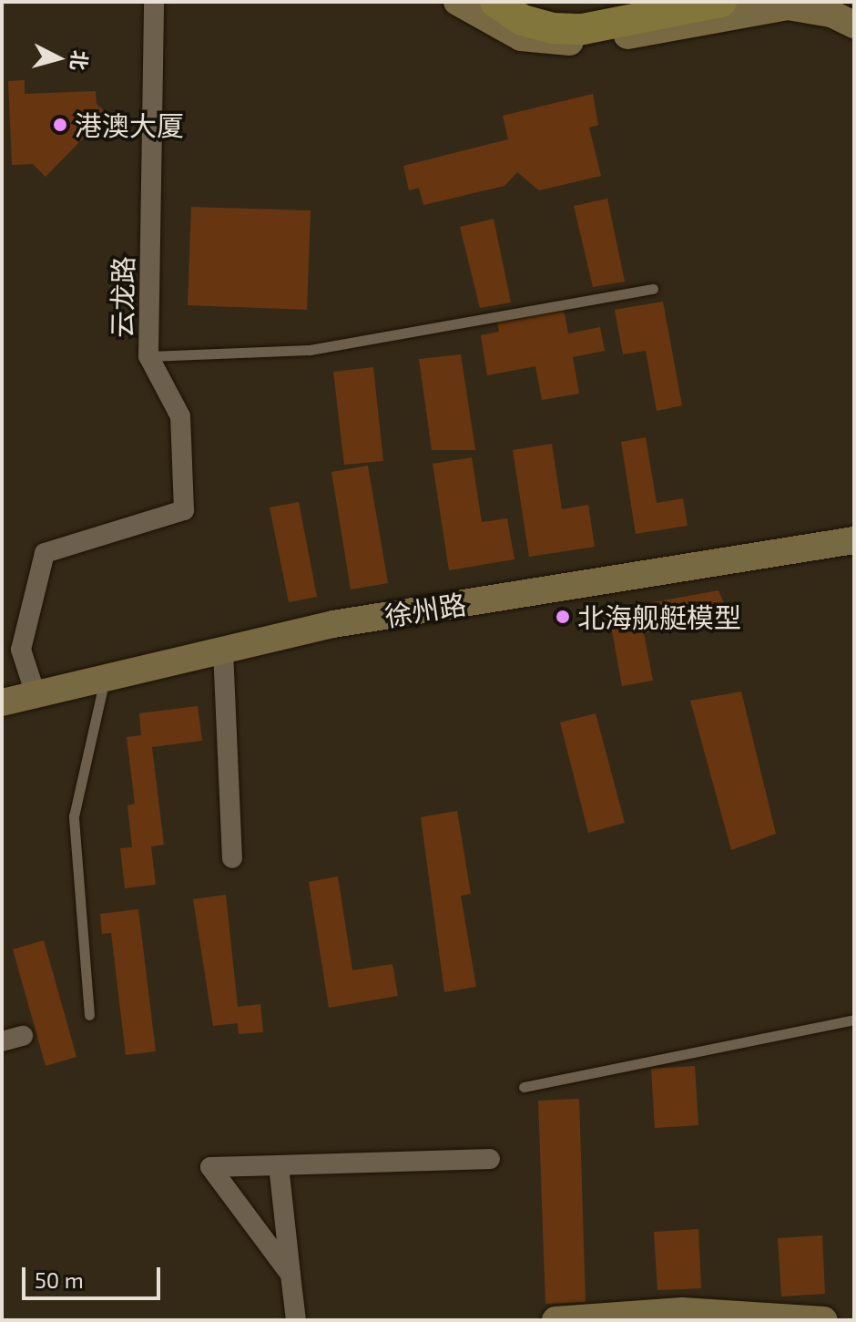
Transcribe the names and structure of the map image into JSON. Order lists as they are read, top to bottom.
{
  "streets": {
    "street": ["云龙路", "徐州路"]
  },
  "crossings": [
    ["云龙路", "徐州路"]
  ],
  "places": ["港澳大厦", "北海舰艇模型"],
  "scale_bar": "50 m",
  "north": "right"
}
